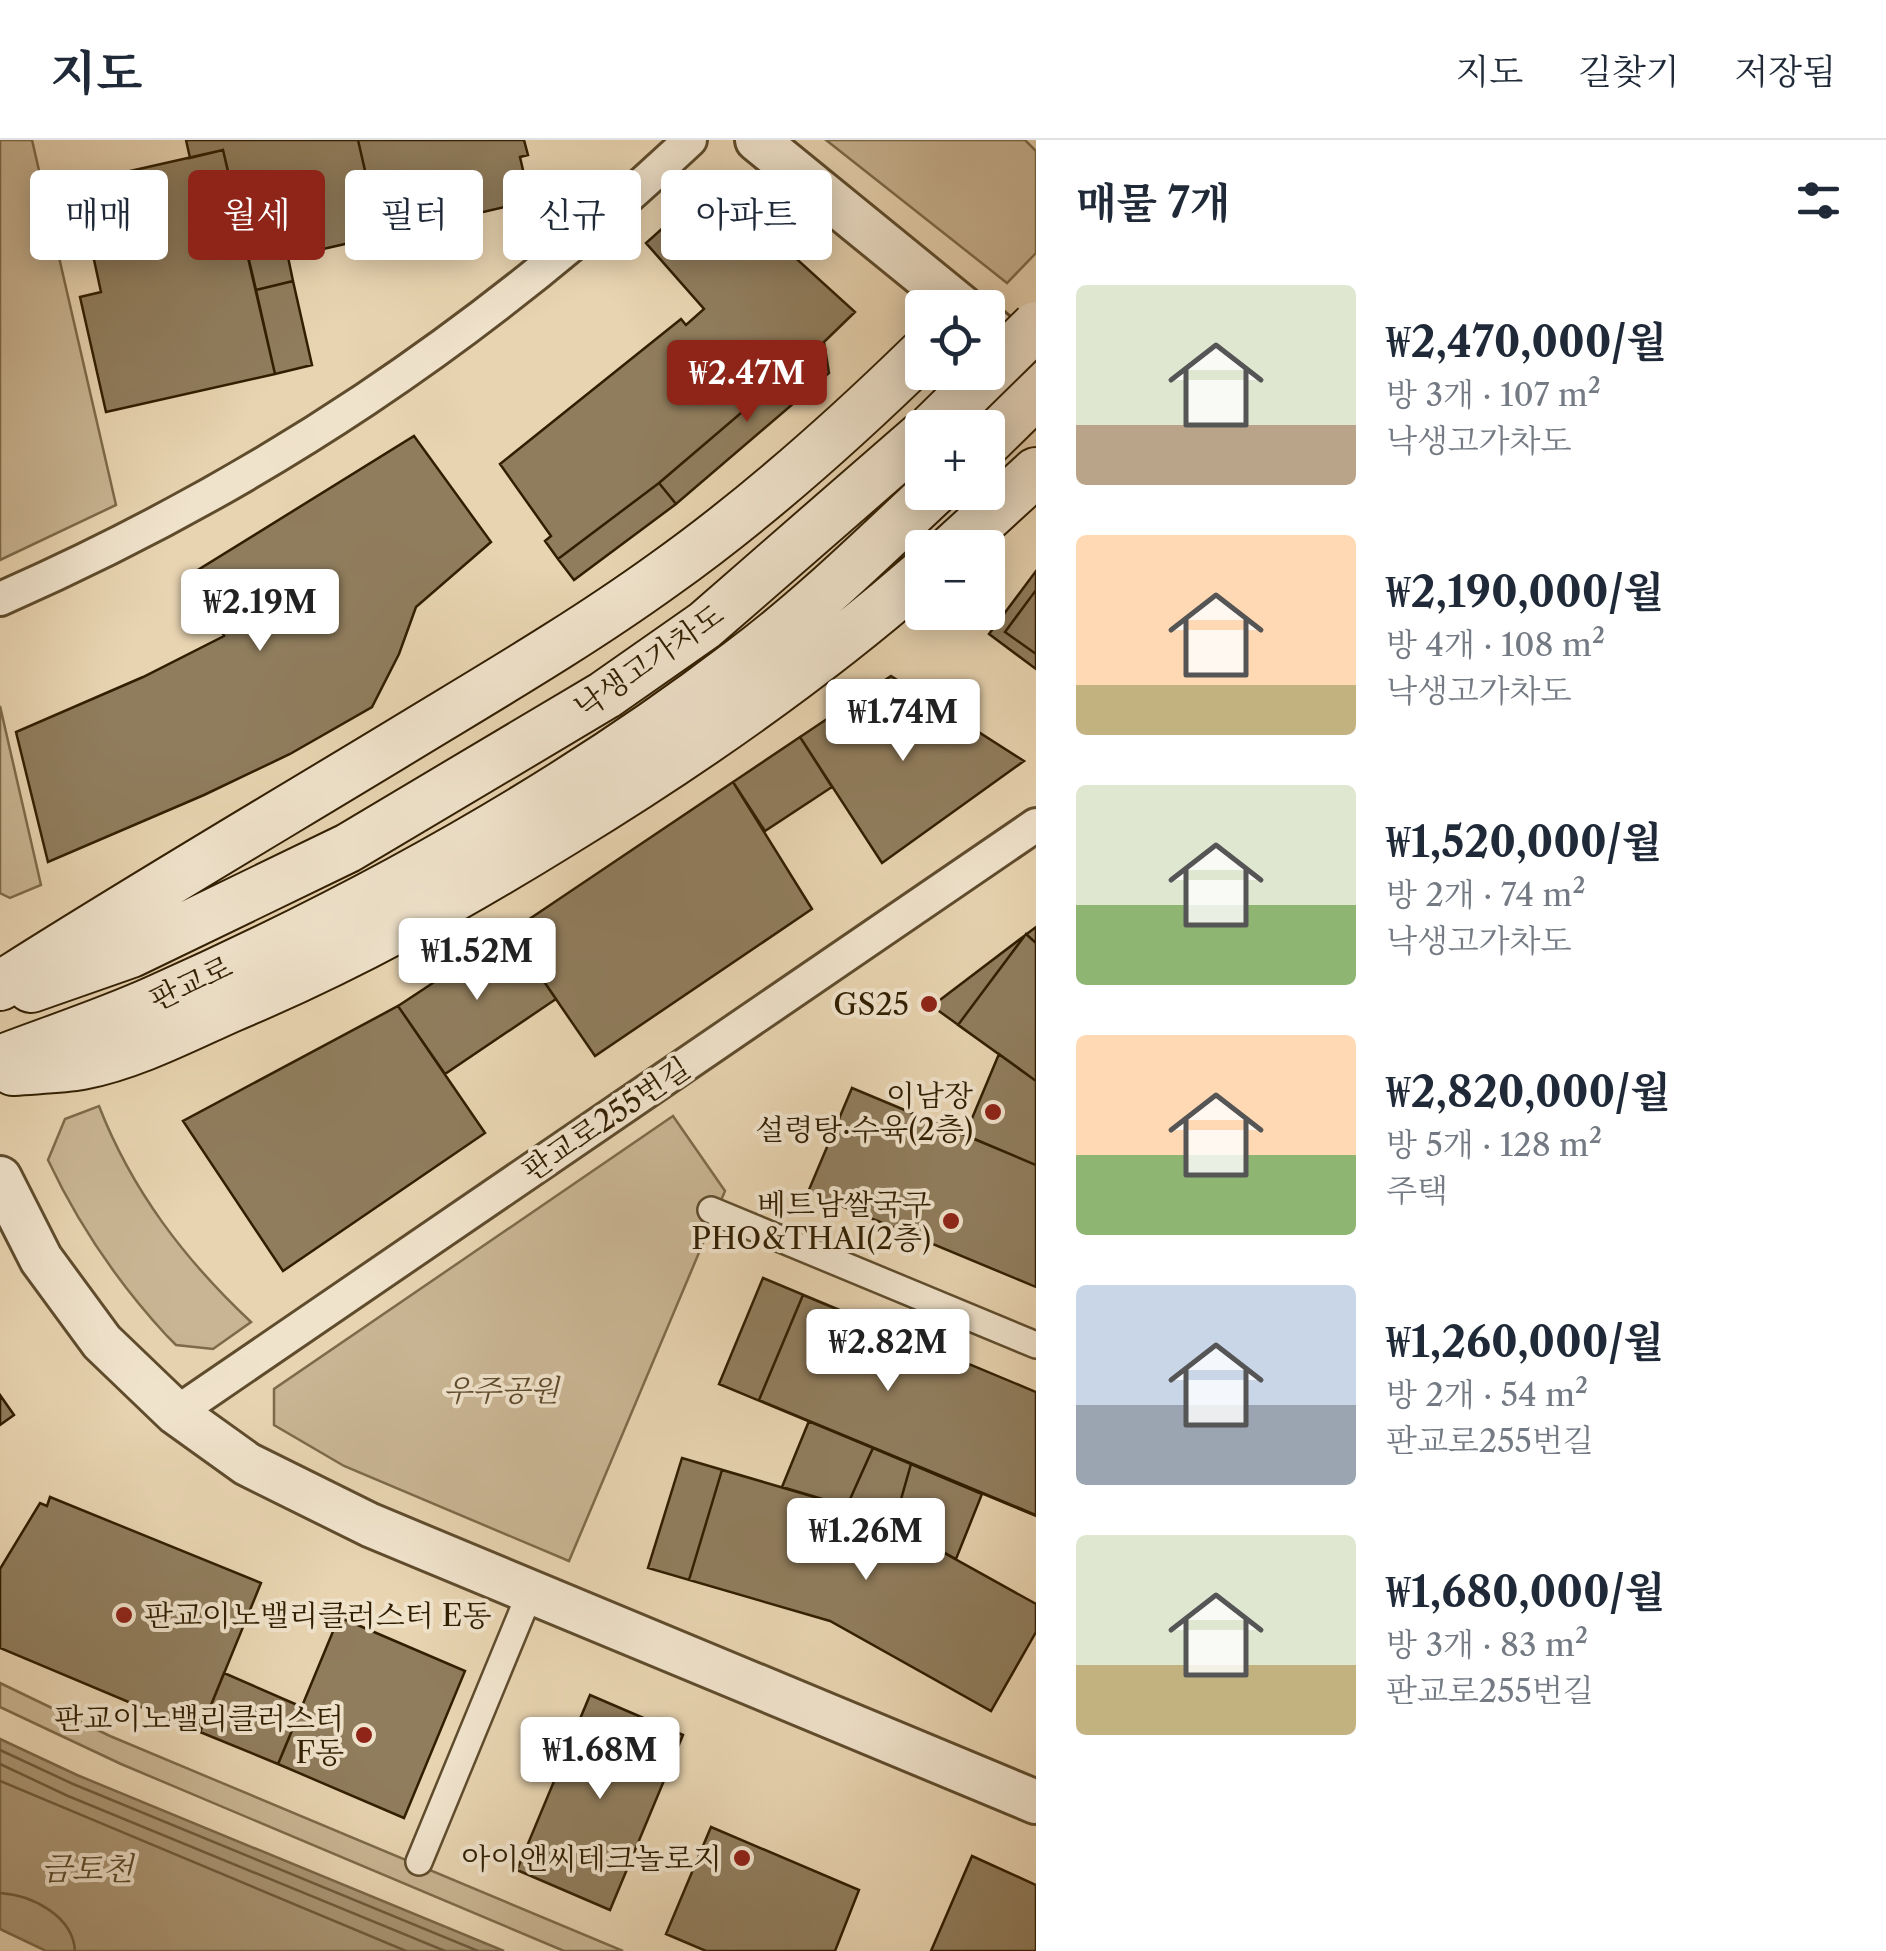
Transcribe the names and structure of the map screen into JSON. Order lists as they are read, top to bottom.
{
  "streets": {
    "main road": ["낙생고가차도", "판교로"],
    "street": ["판교로255번길"]
  },
  "crossings": [
    ["낙생고가차도", "판교로"]
  ],
  "water": ["금토천"],
  "parks": ["우주공원"],
  "places": [
    "GS25",
    "이남장 설령탕·수육(2층)",
    "베트남쌀국구 PHO&THAI(2층)",
    "판교이노밸리클러스터 E동",
    "판교이노밸리클러스터 F동",
    "아이앤씨테크놀로지"
  ],
  "page": {
    "header": "지도",
    "nav": ["지도", "길찾기", "저장됨"],
    "heading": "매물 7개",
    "chip": [
      "매매",
      "월세",
      "필터",
      "신규",
      "아파트"
    ],
    "list": [
      {
        "name": "₩2,470,000/월",
        "note": "방 3개 · 107 m² · 낙생고가차도"
      },
      {
        "name": "₩2,190,000/월",
        "note": "방 4개 · 108 m² · 낙생고가차도"
      },
      {
        "name": "₩1,520,000/월",
        "note": "방 2개 · 74 m² · 낙생고가차도"
      },
      {
        "name": "₩2,820,000/월",
        "note": "방 5개 · 128 m² · 주택"
      },
      {
        "name": "₩1,260,000/월",
        "note": "방 2개 · 54 m² · 판교로255번길"
      },
      {
        "name": "₩1,680,000/월",
        "note": "방 3개 · 83 m² · 판교로255번길"
      }
    ],
    "map_buttons": ["+", "−"],
    "price": [
      "₩2.47M",
      "₩2.19M",
      "₩1.74M",
      "₩1.52M",
      "₩2.82M",
      "₩1.26M",
      "₩1.68M"
    ]
  }
}
